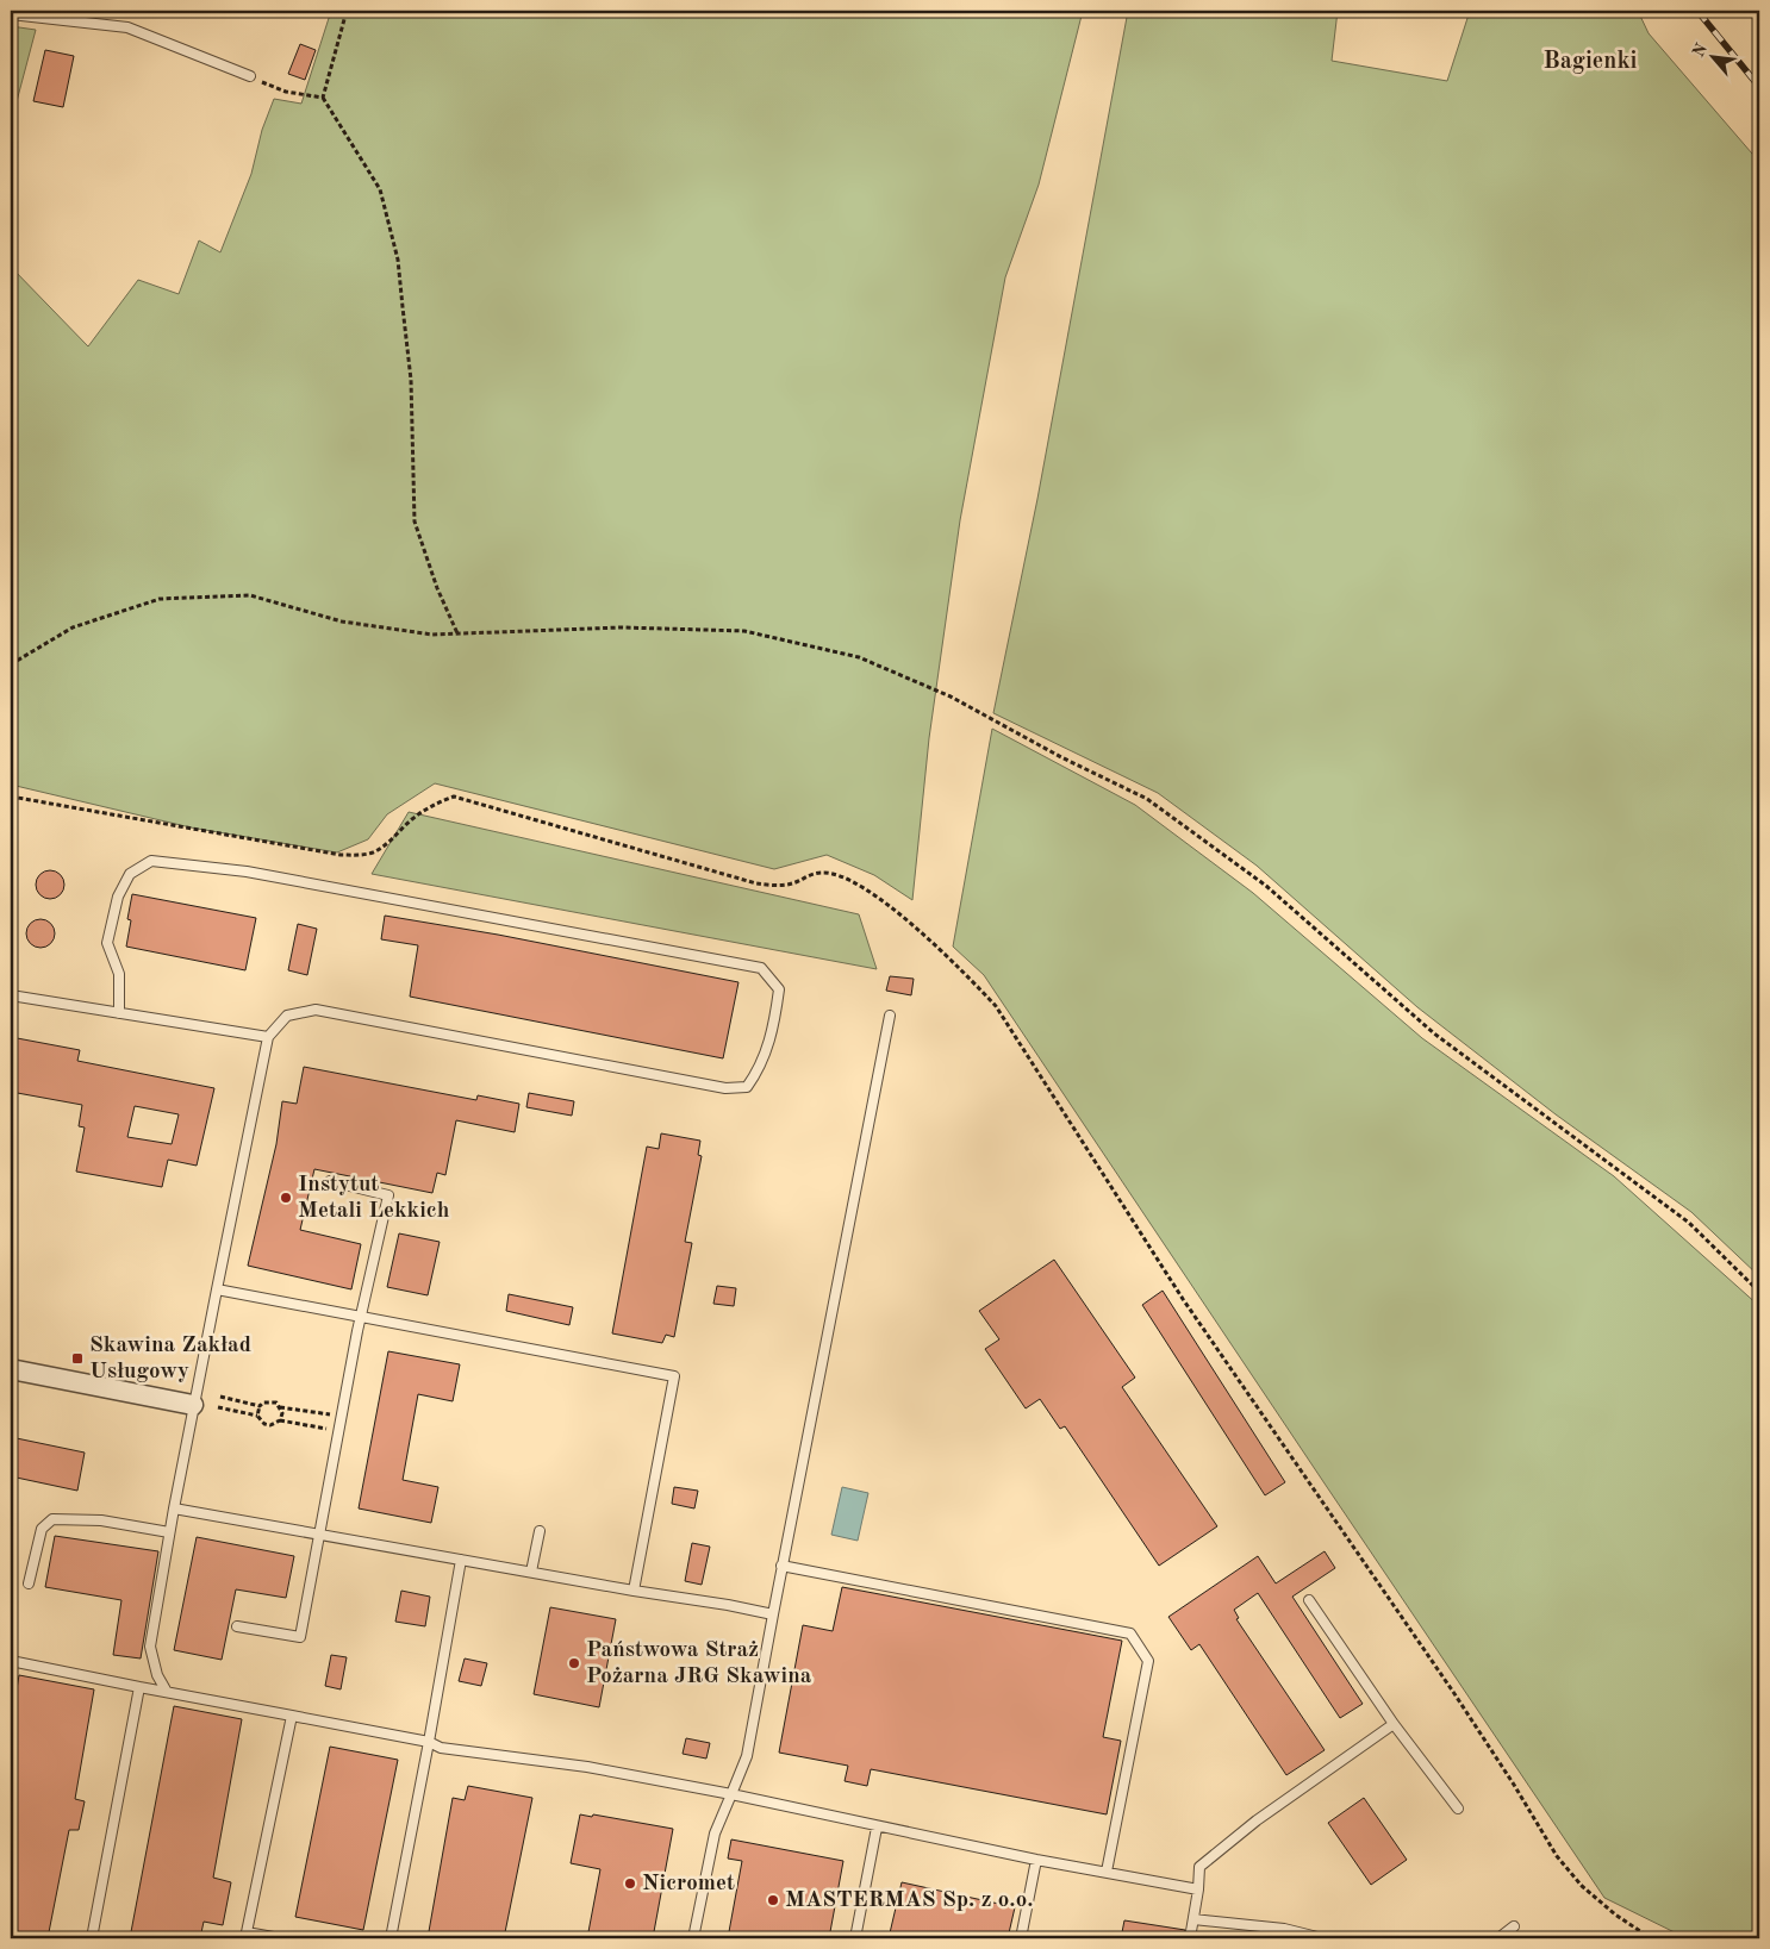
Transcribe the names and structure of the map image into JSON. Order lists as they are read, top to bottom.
{
  "districts": ["Bagienki"],
  "places": {
    "other": [
      "Instytut Metali Lekkich",
      "Państwowa Straż Pożarna JRG Skawina",
      "Nicromet",
      "MASTERMAS Sp. z o.o."
    ],
    "transit": ["Skawina Zakład Usługowy"]
  },
  "north": "top left"
}
